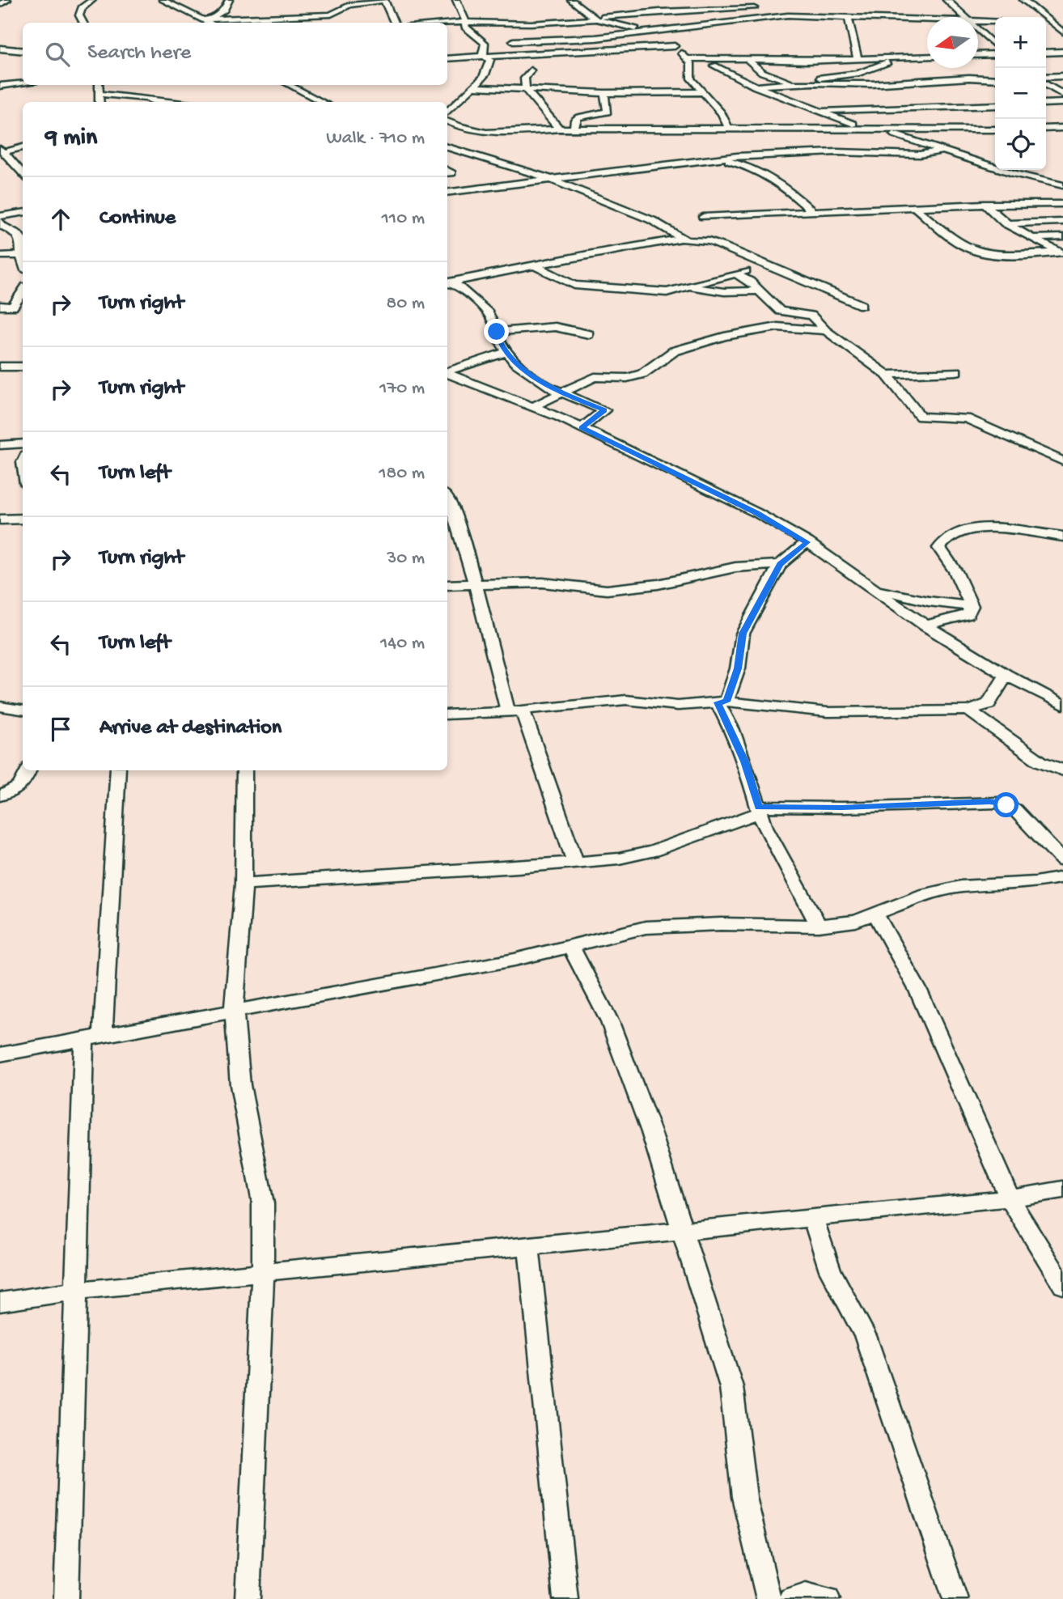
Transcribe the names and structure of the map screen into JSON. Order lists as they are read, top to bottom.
{
  "north": "left",
  "page": {
    "map_buttons": ["+", "−"],
    "search": "Search here",
    "heading": ["9 min", "Walk · 710 m"],
    "list": [
      ["Continue", "110 m"],
      ["Turn right", "80 m"],
      ["Turn right", "170 m"],
      ["Turn left", "180 m"],
      ["Turn right", "30 m"],
      ["Turn left", "140 m"],
      "Arrive at destination"
    ]
  }
}
